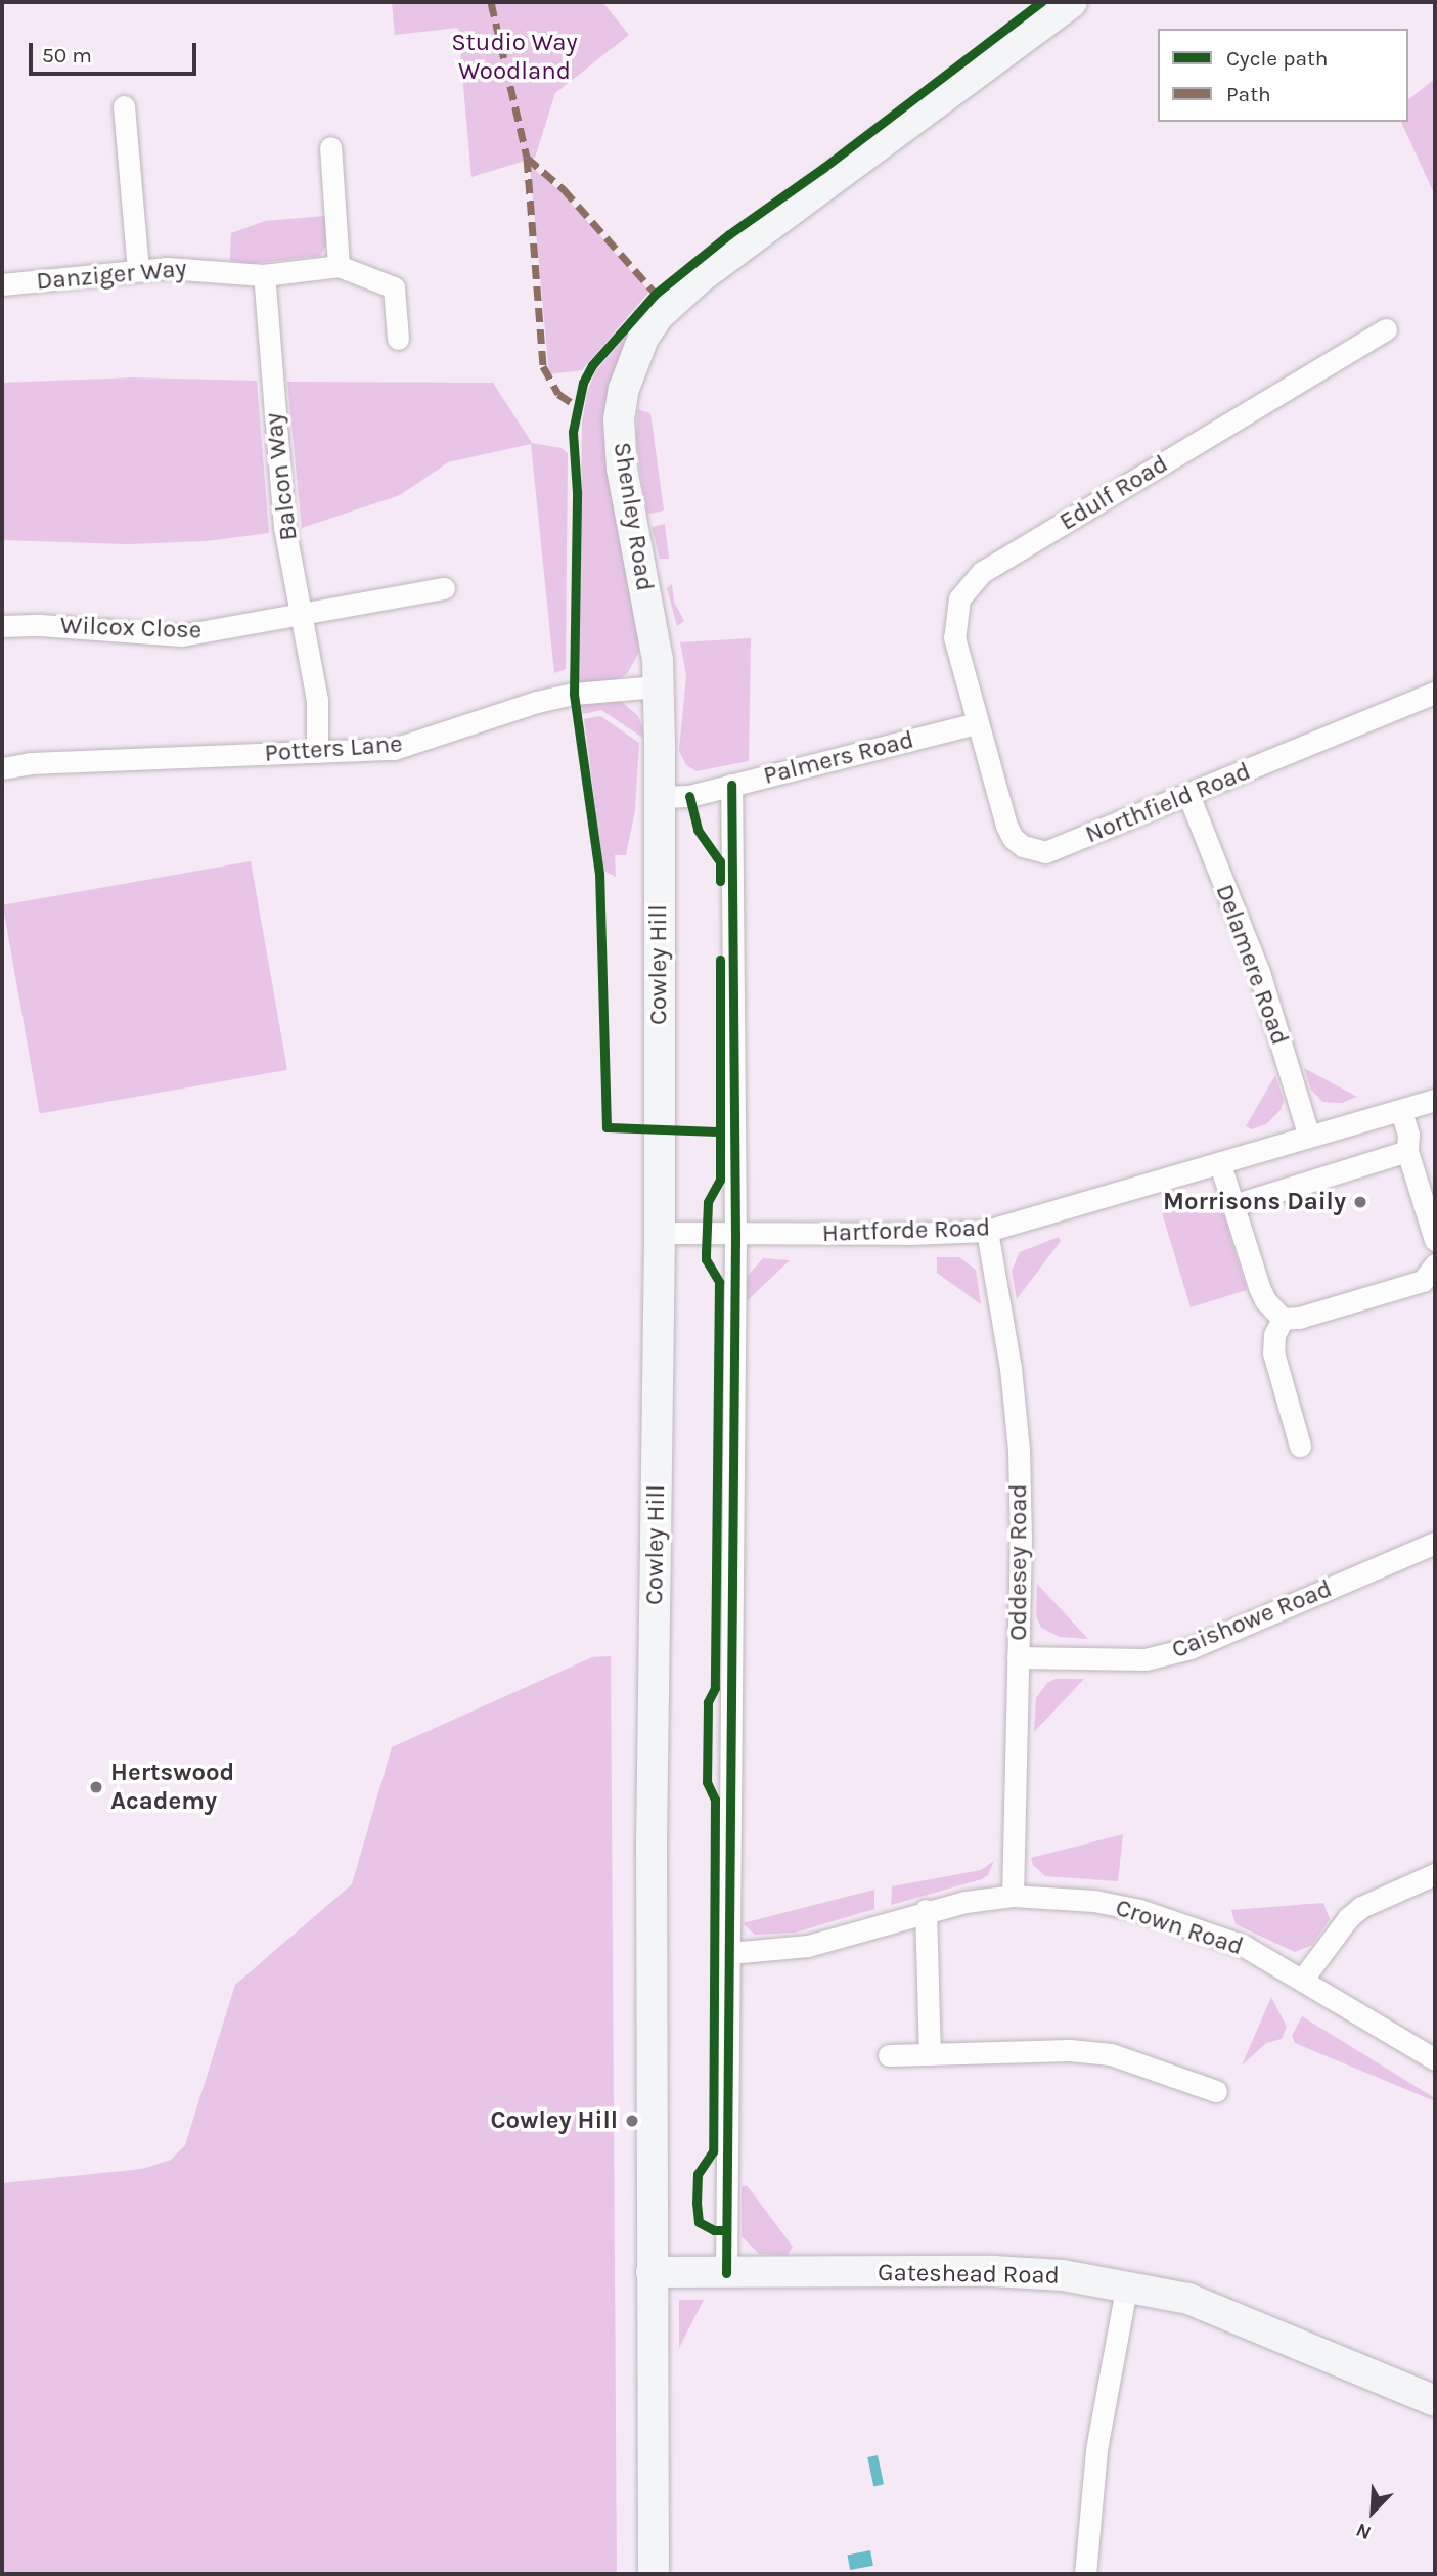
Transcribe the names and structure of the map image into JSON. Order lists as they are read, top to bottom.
{
  "streets": {
    "main road": ["Shenley Road", "Cowley Hill", "Gateshead Road"],
    "street": [
      "Danziger Way",
      "Balcon Way",
      "Edulf Road",
      "Wilcox Close",
      "Potters Lane",
      "Palmers Road",
      "Northfield Road",
      "Delamere Road",
      "Hartforde Road",
      "Oddesey Road",
      "Caishowe Road",
      "Crown Road"
    ]
  },
  "crossings": [
    ["Danziger Way", "Balcon Way"],
    ["Balcon Way", "Wilcox Close"],
    ["Balcon Way", "Potters Lane"],
    ["Edulf Road", "Palmers Road"],
    ["Edulf Road", "Northfield Road"],
    ["Shenley Road", "Potters Lane"],
    ["Shenley Road", "Cowley Hill"],
    ["Potters Lane", "Cowley Hill"],
    ["Palmers Road", "Northfield Road"],
    ["Palmers Road", "Cowley Hill"],
    ["Northfield Road", "Delamere Road"],
    ["Cowley Hill", "Hartforde Road"],
    ["Cowley Hill", "Gateshead Road"],
    ["Delamere Road", "Hartforde Road"],
    ["Hartforde Road", "Oddesey Road"],
    ["Oddesey Road", "Caishowe Road"],
    ["Oddesey Road", "Crown Road"]
  ],
  "parks": ["Studio Way Woodland"],
  "places": ["Morrisons Daily", "Hertswood Academy", "Cowley Hill"],
  "legend": ["Cycle path", "Path"],
  "scale_bar": "50 m",
  "north": "bottom left"
}
